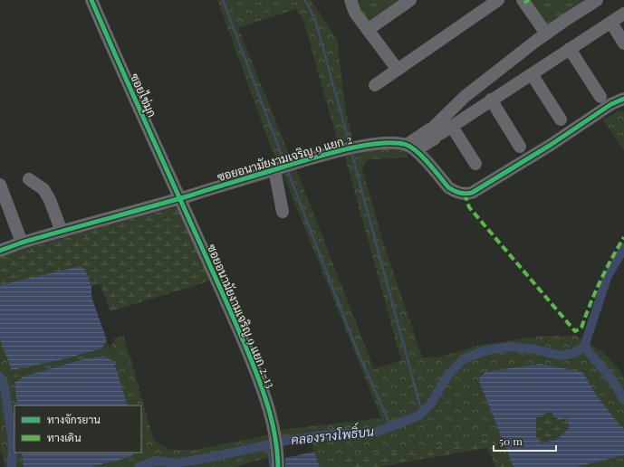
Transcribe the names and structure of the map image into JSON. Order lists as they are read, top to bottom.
{
  "streets": {
    "street": ["ซอยไข่มุก", "ซอยอนามัยงามเจริญ 9 แยก 2", "ซอยอนามัยงามเจริญ 9 แยก 2-13"]
  },
  "crossings": [
    ["ซอยไข่มุก", "ซอยอนามัยงามเจริญ 9 แยก 2"],
    ["ซอยไข่มุก", "ซอยอนามัยงามเจริญ 9 แยก 2-13"],
    ["ซอยอนามัยงามเจริญ 9 แยก 2", "ซอยอนามัยงามเจริญ 9 แยก 2-13"]
  ],
  "water": ["คลองรางโพธิ์บน"],
  "legend": ["ทางจักรยาน", "ทางเดิน"],
  "scale_bar": "50 m"
}
